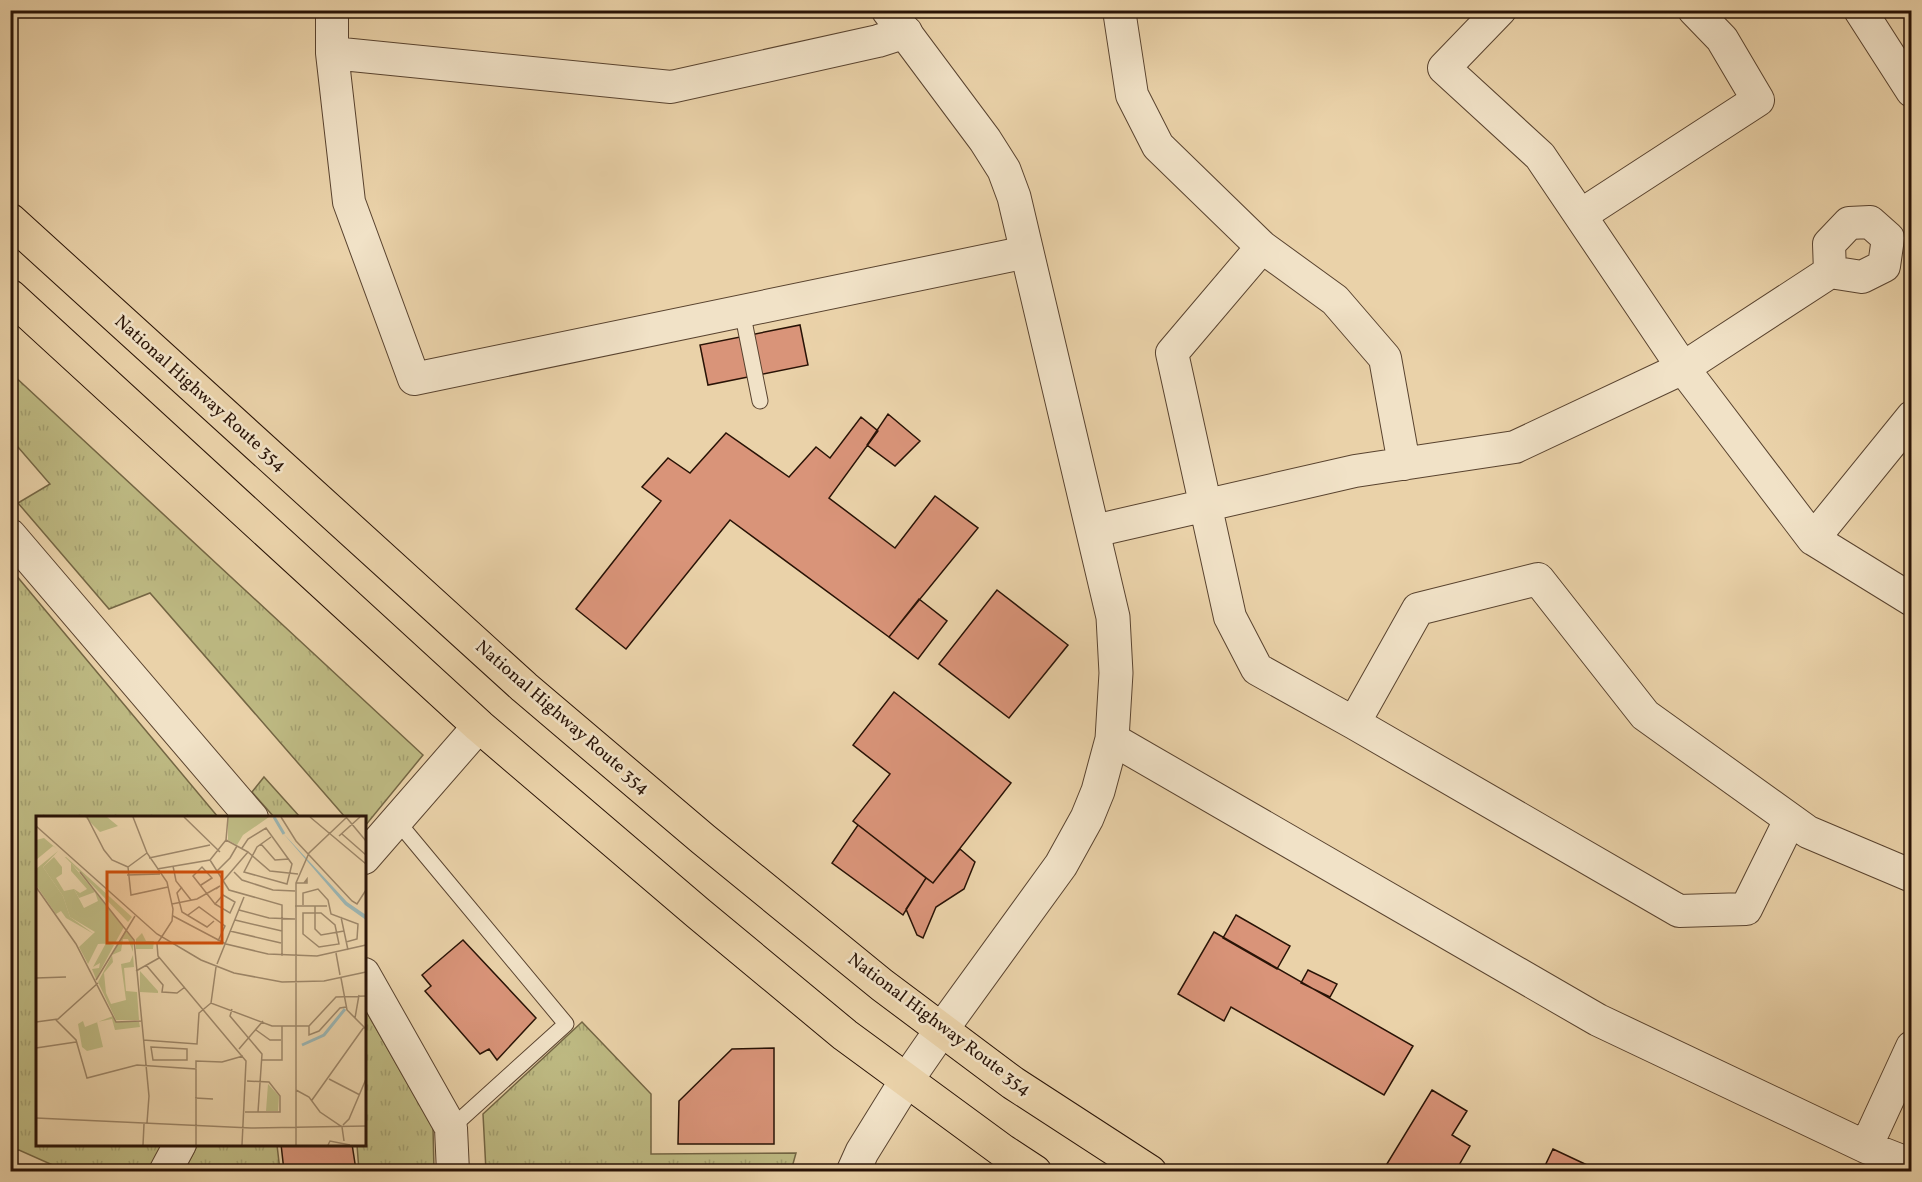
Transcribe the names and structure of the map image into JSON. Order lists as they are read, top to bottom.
{
  "streets": {
    "highway": ["National Highway Route 354"]
  }
}
